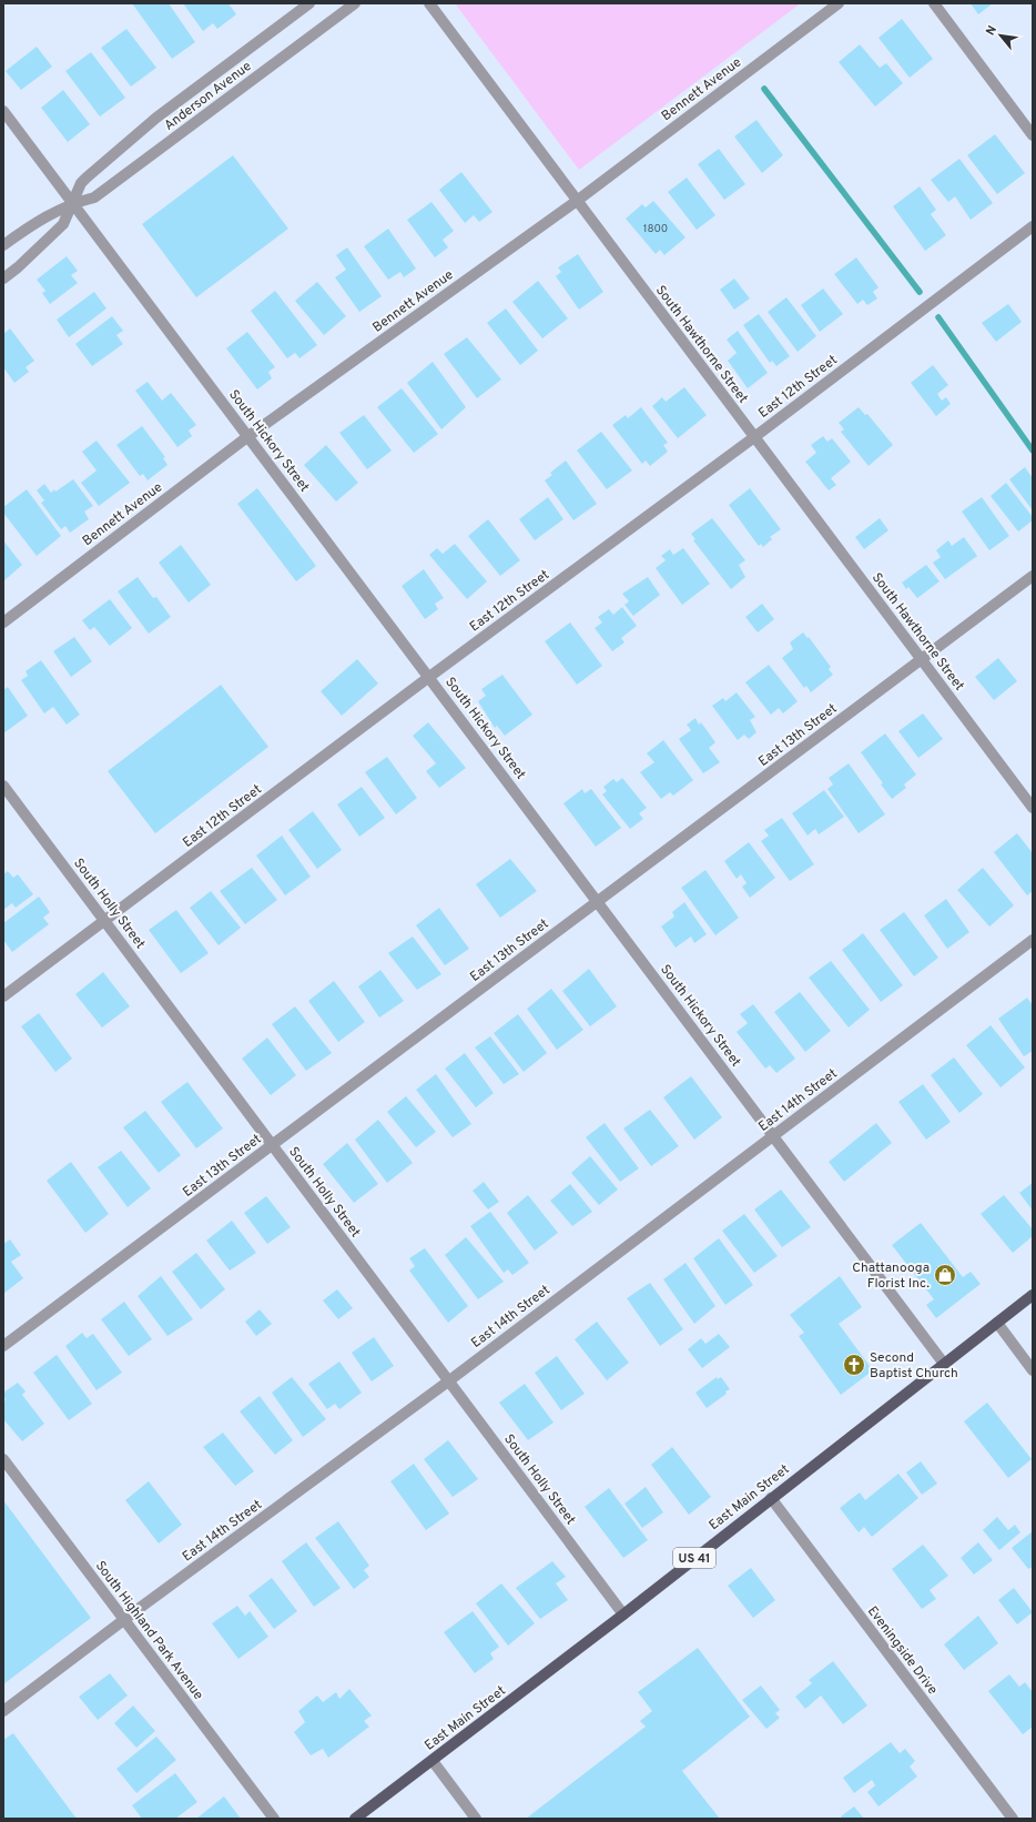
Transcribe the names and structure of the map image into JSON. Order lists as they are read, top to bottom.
{
  "streets": {
    "main road": ["East Main Street", "US 41"],
    "street": [
      "Bennett Avenue",
      "Anderson Avenue",
      "South Hawthorne Street",
      "East 12th Street",
      "South Hickory Street",
      "East 13th Street",
      "South Holly Street",
      "East 14th Street",
      "South Highland Park Avenue",
      "Eveningside Drive"
    ]
  },
  "crossings": [
    ["Bennett Avenue", "South Hawthorne Street"],
    ["Bennett Avenue", "South Hickory Street"],
    ["Anderson Avenue", "South Hickory Street"],
    ["South Hawthorne Street", "East 12th Street"],
    ["South Hawthorne Street", "East 13th Street"],
    ["East 12th Street", "South Hickory Street"],
    ["East 12th Street", "South Holly Street"],
    ["South Hickory Street", "East 13th Street"],
    ["South Hickory Street", "East 14th Street"],
    ["South Hickory Street", "East Main Street"],
    ["East 13th Street", "South Holly Street"],
    ["South Holly Street", "East 14th Street"],
    ["South Holly Street", "East Main Street"],
    ["East 14th Street", "South Highland Park Avenue"],
    ["East Main Street", "Eveningside Drive"]
  ],
  "places": {
    "shop": ["Chattanooga Florist Inc."],
    "church": ["Second Baptist Church"]
  },
  "house_numbers": ["1800"],
  "north": "top left"
}
